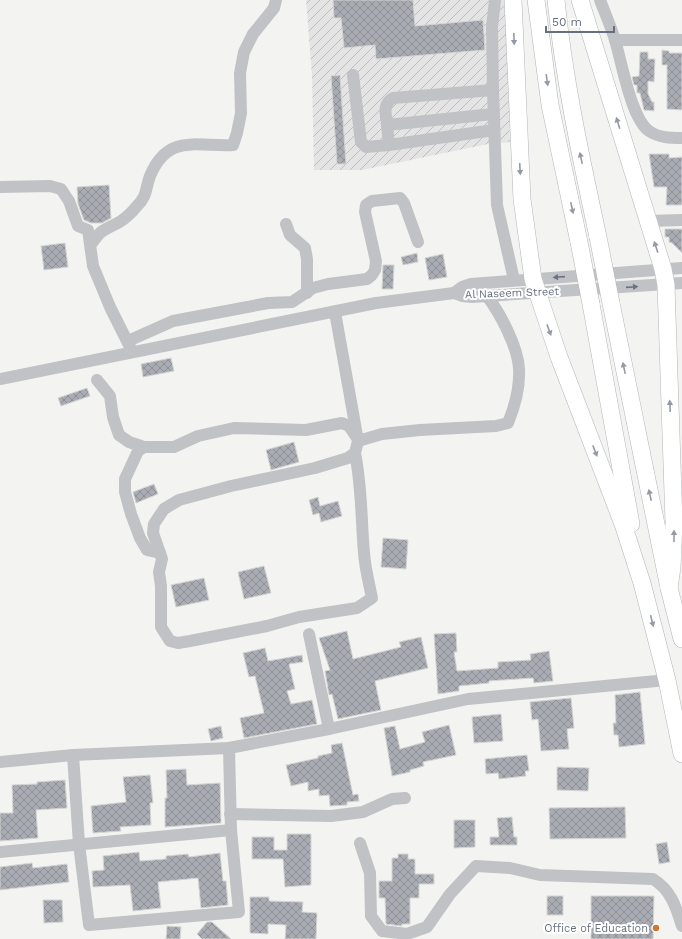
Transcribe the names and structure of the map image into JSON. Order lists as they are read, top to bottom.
{
  "streets": {
    "street": ["Al Naseem Street"]
  },
  "places": ["Office of Education"],
  "scale_bar": "50 m"
}
